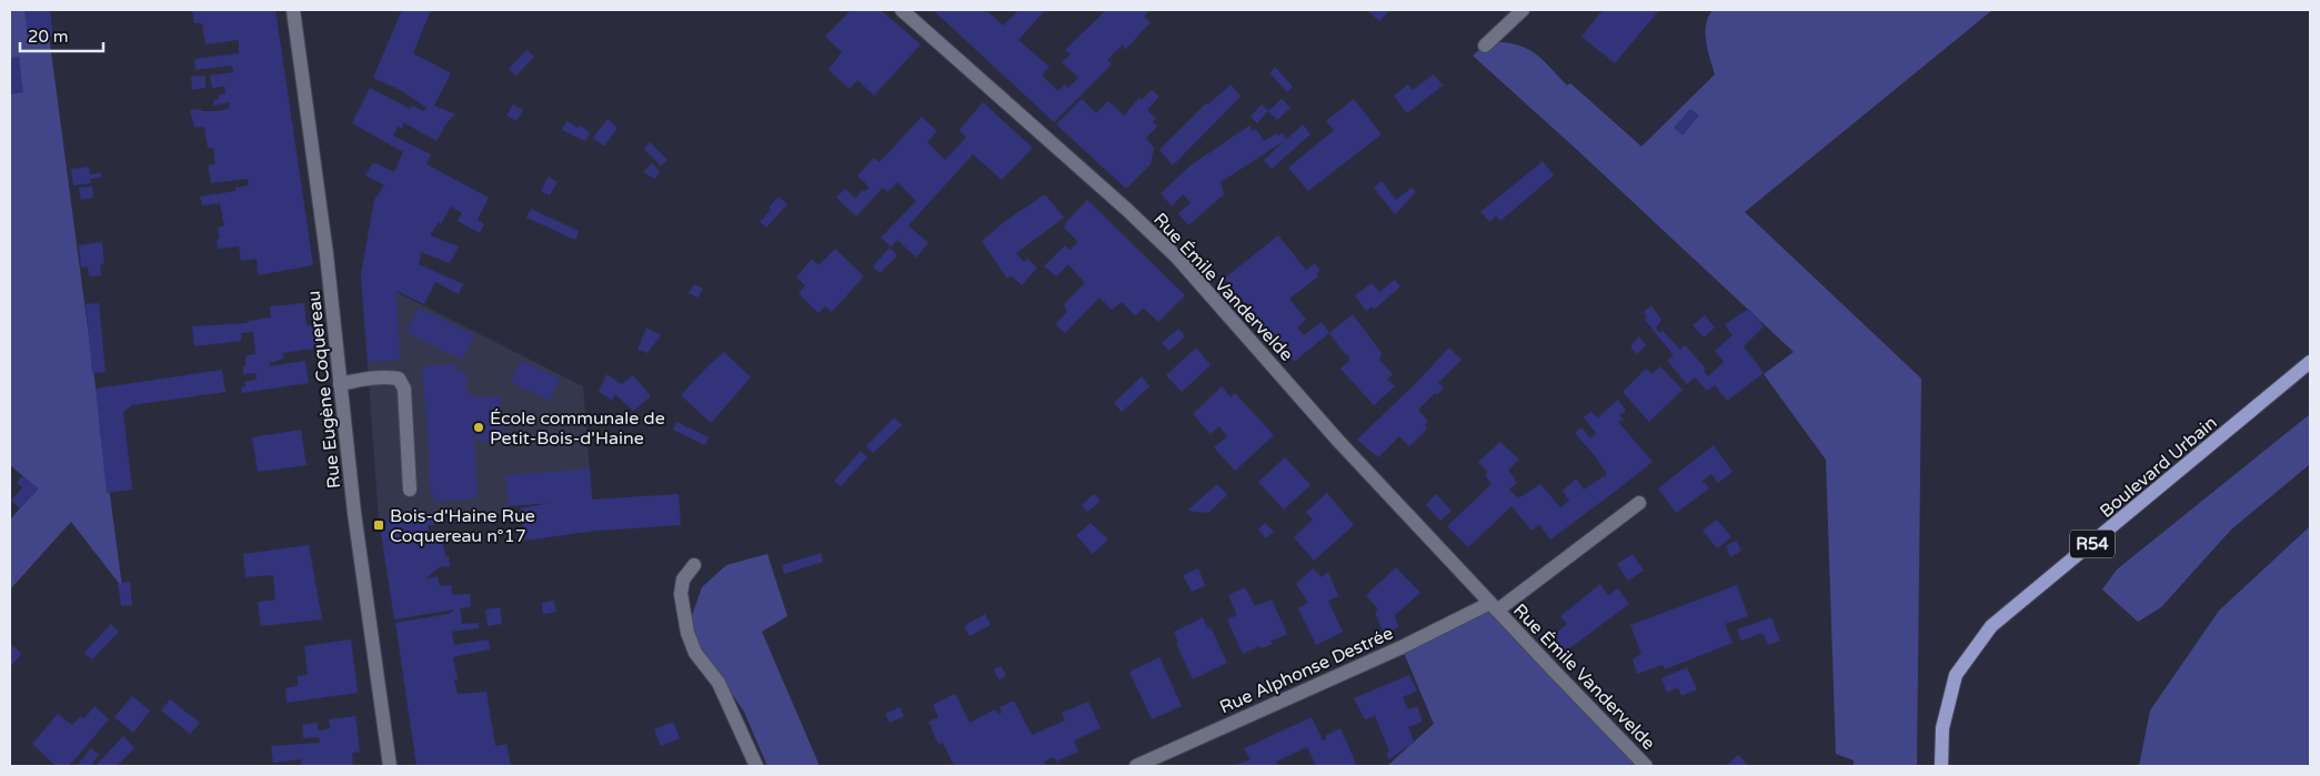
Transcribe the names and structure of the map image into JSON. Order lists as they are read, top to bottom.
{
  "streets": {
    "main road": ["Boulevard Urbain", "R54"],
    "street": ["Rue Émile Vandervelde", "Rue Eugène Coquereau", "Rue Alphonse Destrée"]
  },
  "crossings": [
    ["Rue Émile Vandervelde", "Rue Alphonse Destrée"]
  ],
  "places": {
    "other": ["École communale de Petit-Bois-d'Haine"],
    "transit": ["Bois-d'Haine Rue Coquereau n°17"]
  },
  "scale_bar": "20 m"
}
